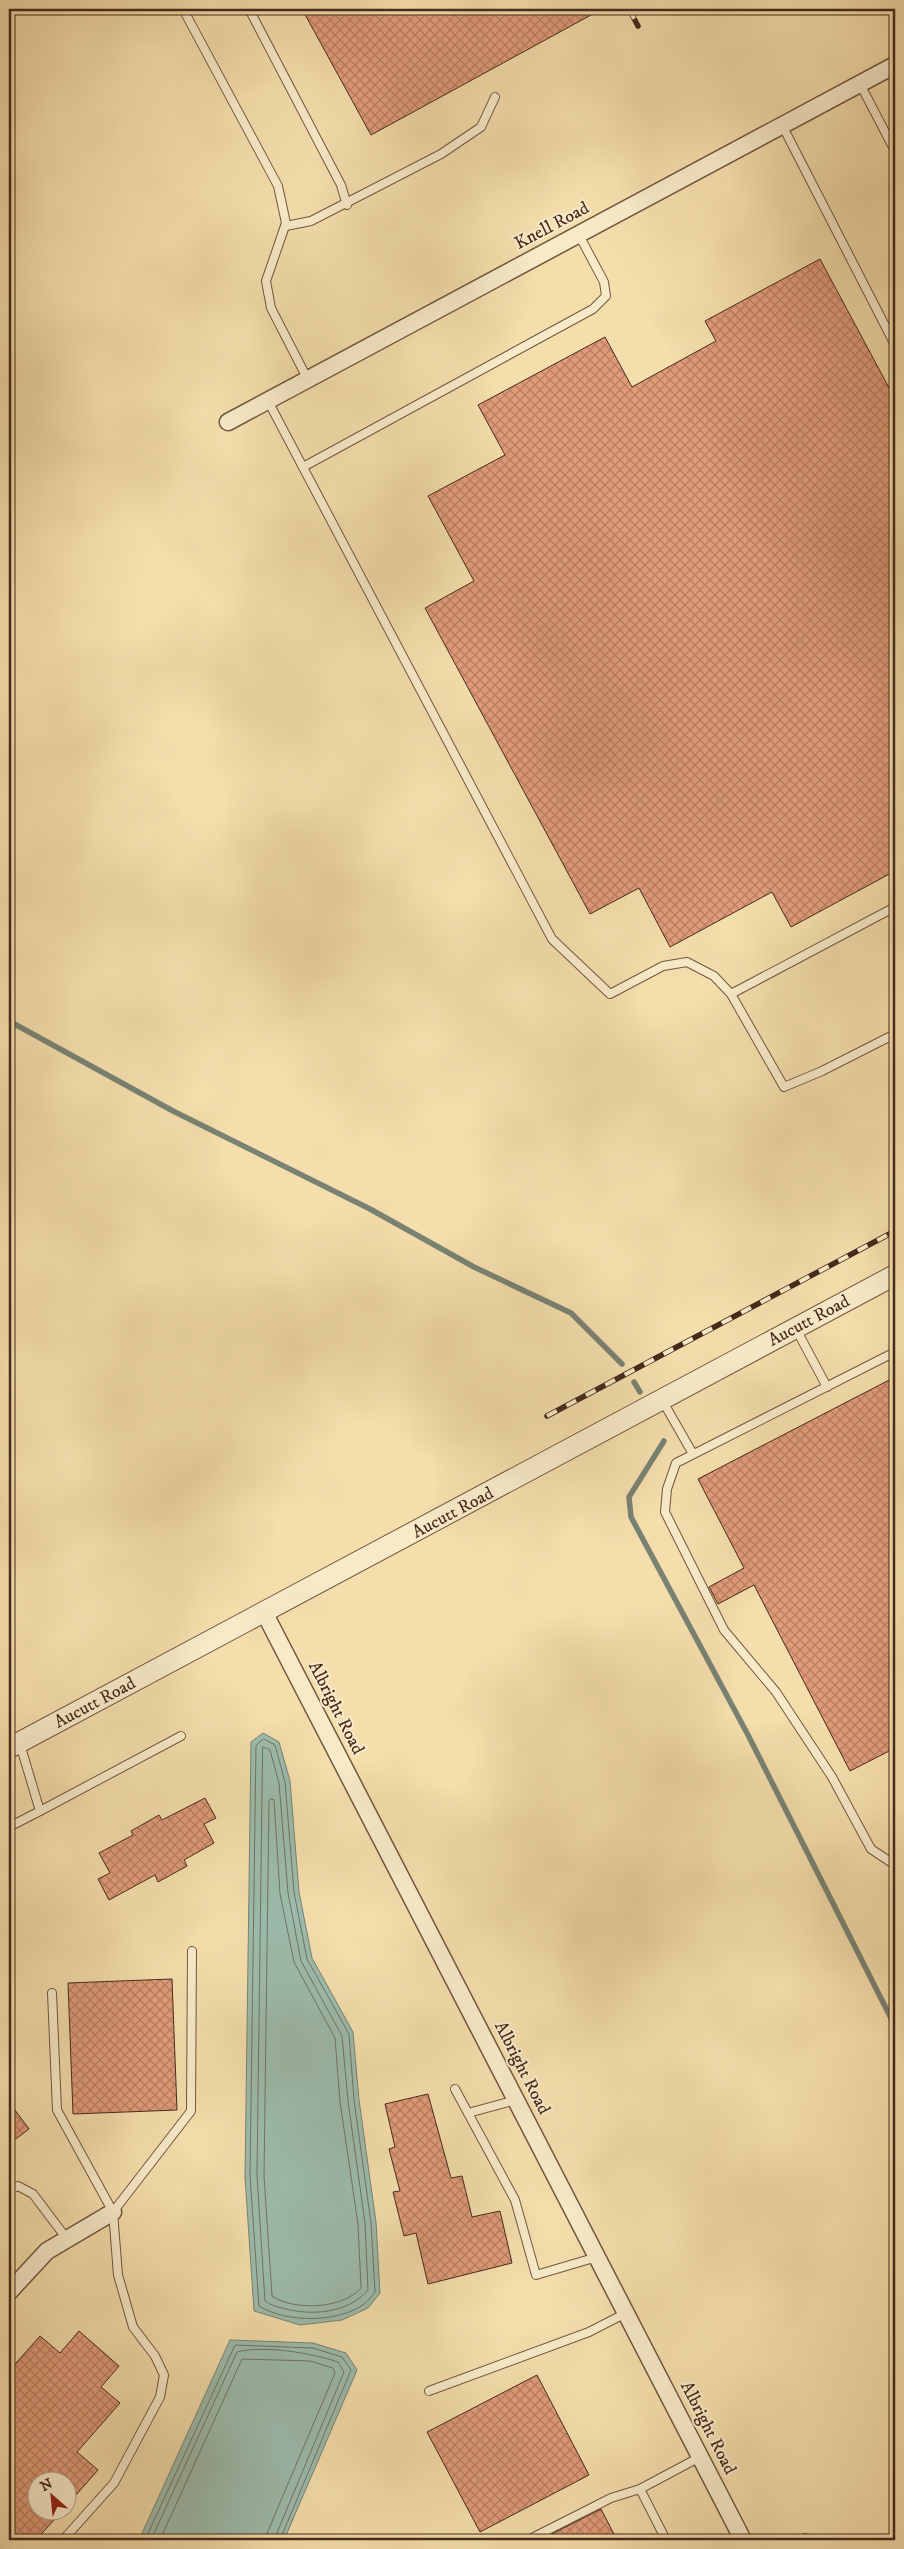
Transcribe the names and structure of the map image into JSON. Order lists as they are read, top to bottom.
{
  "streets": {
    "street": ["Knell Road", "Aucutt Road", "Albright Road"]
  },
  "crossings": [
    ["Aucutt Road", "Albright Road"]
  ],
  "north": "top left"
}
